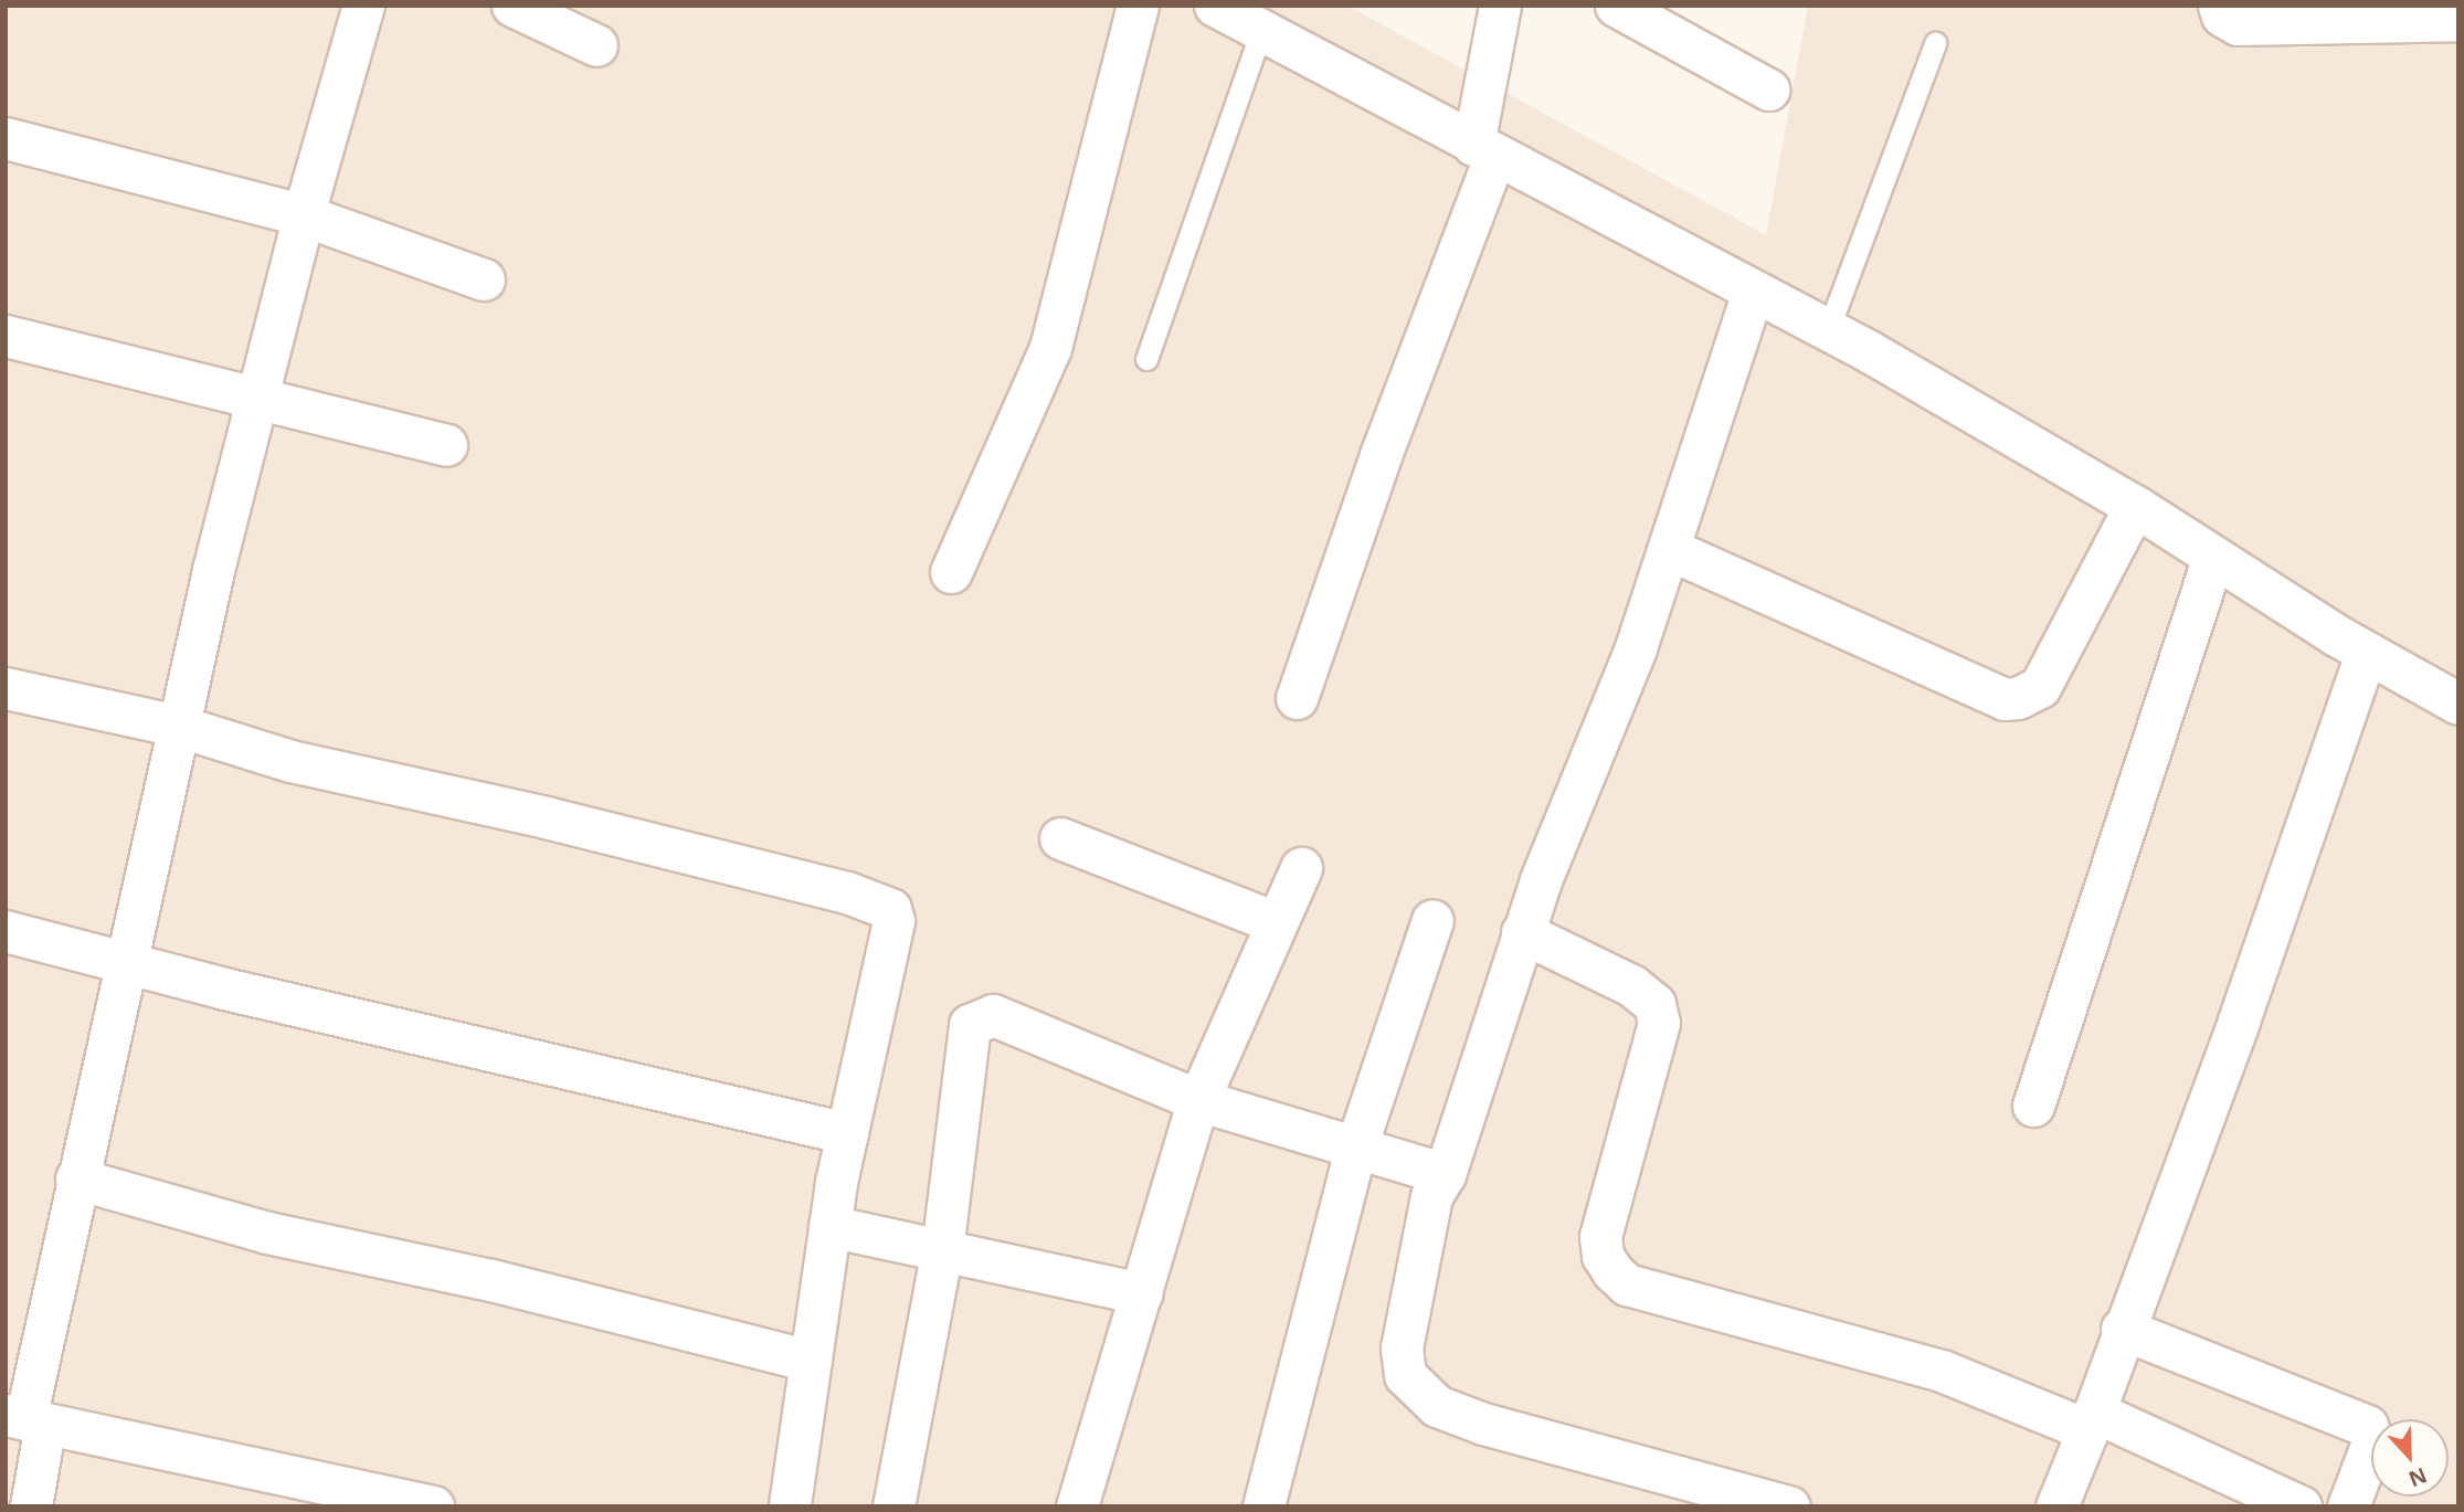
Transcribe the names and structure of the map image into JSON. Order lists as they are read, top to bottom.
{
  "north": "bottom"
}
